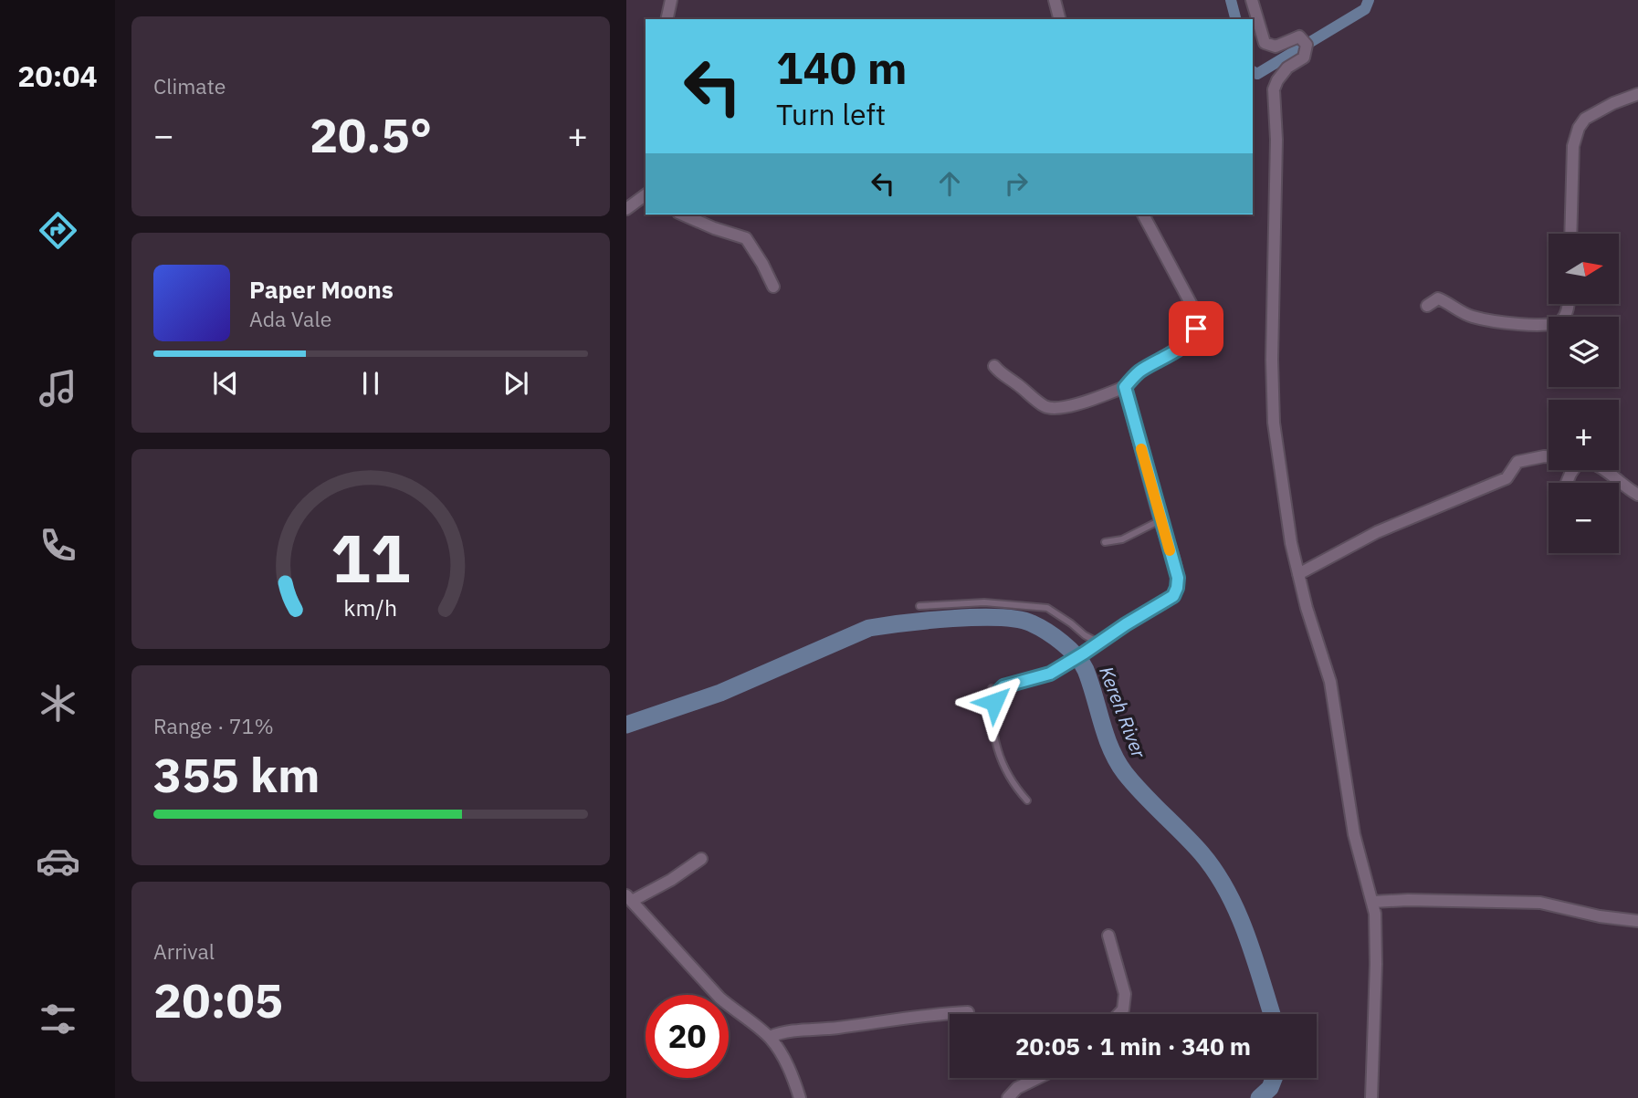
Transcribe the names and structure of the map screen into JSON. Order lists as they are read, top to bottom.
{
  "water": ["Kereh River"],
  "north": "right",
  "page": {
    "tabs": "20:04",
    "tile": [
      "Climate",
      ["Range · 71%", "355 km"],
      ["Arrival", "20:05"]
    ],
    "turn": ["140 m", "Turn left"],
    "heat": ["−", "20.5°", "+"],
    "map_buttons": ["+", "−"],
    "song": ["Paper Moons", "Ada Vale"],
    "limit": "20",
    "trip": "20:05 · 1 min · 340 m",
    "gauge": ["11", "km/h"]
  }
}
